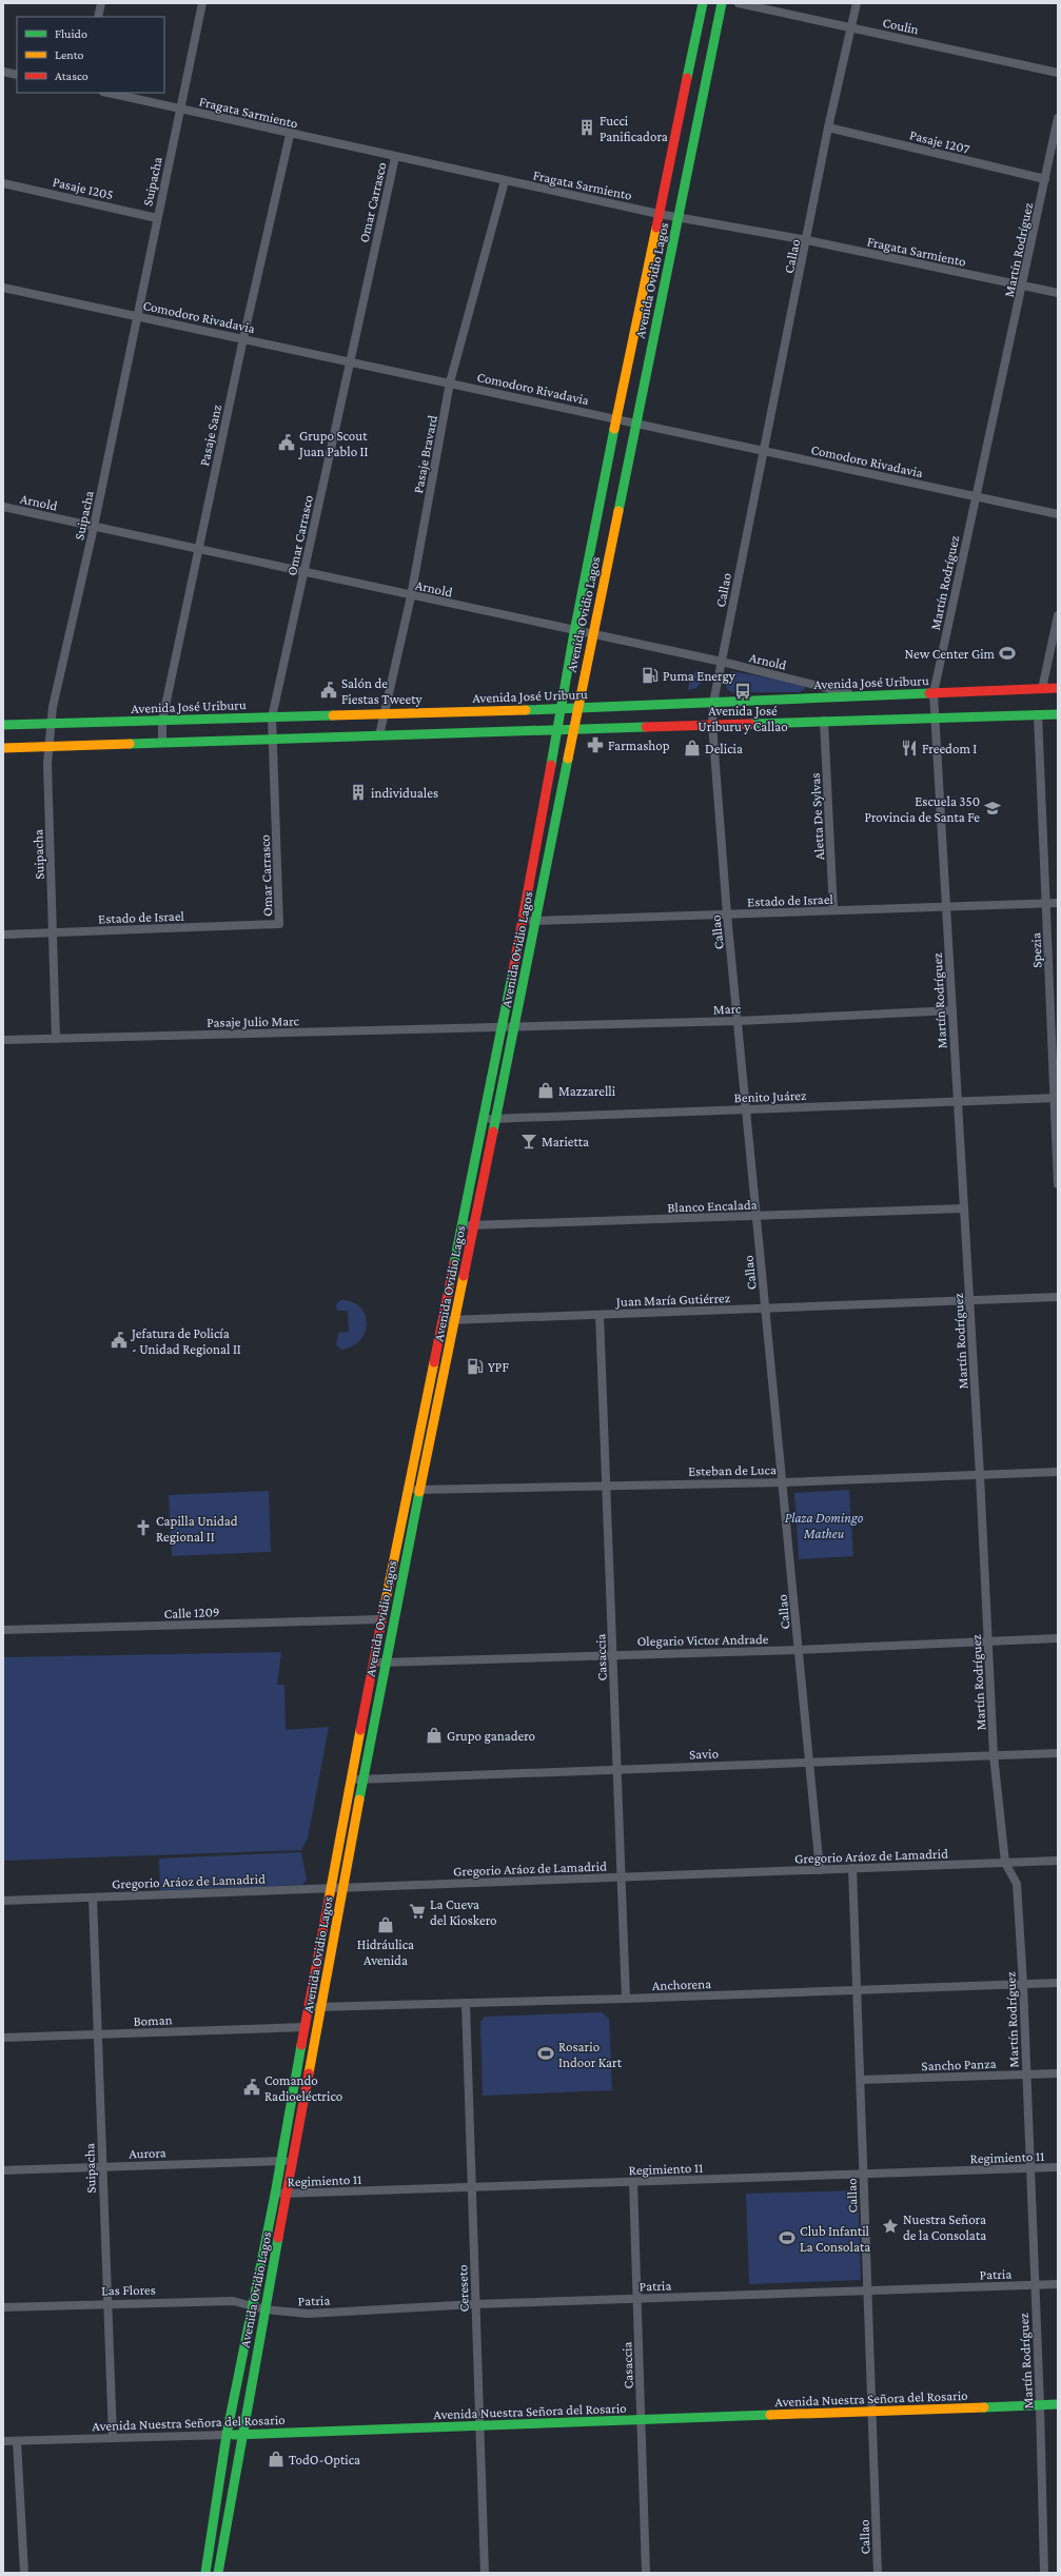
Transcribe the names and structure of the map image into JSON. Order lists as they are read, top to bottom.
{
  "streets": {
    "main road": ["Avenida Ovidio Lagos", "Avenida José Uriburu", "Avenida Nuestra Señora del Rosario"],
    "street": [
      "Coulin",
      "Fragata Sarmiento",
      "Pasaje 1207",
      "Suipacha",
      "Pasaje 1205",
      "Omar Carrasco",
      "Martín Rodríguez",
      "Callao",
      "Comodoro Rivadavia",
      "Pasaje Sanz",
      "Pasaje Bravard",
      "Arnold",
      "Aletta De Sylvas",
      "Estado de Israel",
      "Spezia",
      "Marc",
      "Pasaje Julio Marc",
      "Benito Juárez",
      "Blanco Encalada",
      "Juan María Gutiérrez",
      "Esteban de Luca",
      "Calle 1209",
      "Olegario Victor Andrade",
      "Casaccia",
      "Savio",
      "Gregorio Aráoz de Lamadrid",
      "Anchorena",
      "Boman",
      "Sancho Panza",
      "Aurora",
      "Regimiento 11",
      "Patria",
      "Cereseto",
      "Las Flores"
    ]
  },
  "crossings": [
    ["Coulin", "Callao"],
    ["Fragata Sarmiento", "Suipacha"],
    ["Fragata Sarmiento", "Omar Carrasco"],
    ["Fragata Sarmiento", "Martín Rodríguez"],
    ["Fragata Sarmiento", "Callao"],
    ["Fragata Sarmiento", "Avenida Ovidio Lagos"],
    ["Fragata Sarmiento", "Pasaje Sanz"],
    ["Fragata Sarmiento", "Pasaje Bravard"],
    ["Pasaje 1207", "Martín Rodríguez"],
    ["Pasaje 1207", "Callao"],
    ["Suipacha", "Pasaje 1205"],
    ["Suipacha", "Comodoro Rivadavia"],
    ["Suipacha", "Arnold"],
    ["Suipacha", "Avenida José Uriburu"],
    ["Suipacha", "Estado de Israel"],
    ["Suipacha", "Pasaje Julio Marc"],
    ["Suipacha", "Gregorio Aráoz de Lamadrid"],
    ["Suipacha", "Boman"],
    ["Suipacha", "Aurora"],
    ["Suipacha", "Las Flores"],
    ["Suipacha", "Avenida Nuestra Señora del Rosario"],
    ["Omar Carrasco", "Comodoro Rivadavia"],
    ["Omar Carrasco", "Arnold"],
    ["Omar Carrasco", "Avenida José Uriburu"],
    ["Omar Carrasco", "Estado de Israel"],
    ["Martín Rodríguez", "Comodoro Rivadavia"],
    ["Martín Rodríguez", "Avenida José Uriburu"],
    ["Martín Rodríguez", "Estado de Israel"],
    ["Martín Rodríguez", "Marc"],
    ["Martín Rodríguez", "Benito Juárez"],
    ["Martín Rodríguez", "Blanco Encalada"],
    ["Martín Rodríguez", "Juan María Gutiérrez"],
    ["Martín Rodríguez", "Esteban de Luca"],
    ["Martín Rodríguez", "Olegario Victor Andrade"],
    ["Martín Rodríguez", "Savio"],
    ["Martín Rodríguez", "Gregorio Aráoz de Lamadrid"],
    ["Martín Rodríguez", "Anchorena"],
    ["Martín Rodríguez", "Sancho Panza"],
    ["Martín Rodríguez", "Regimiento 11"],
    ["Martín Rodríguez", "Patria"],
    ["Martín Rodríguez", "Avenida Nuestra Señora del Rosario"],
    ["Callao", "Comodoro Rivadavia"],
    ["Callao", "Arnold"],
    ["Callao", "Avenida José Uriburu"],
    ["Callao", "Estado de Israel"],
    ["Callao", "Marc"],
    ["Callao", "Benito Juárez"],
    ["Callao", "Blanco Encalada"],
    ["Callao", "Juan María Gutiérrez"],
    ["Callao", "Esteban de Luca"],
    ["Callao", "Olegario Victor Andrade"],
    ["Callao", "Savio"],
    ["Callao", "Gregorio Aráoz de Lamadrid"],
    ["Callao", "Anchorena"],
    ["Callao", "Sancho Panza"],
    ["Callao", "Regimiento 11"],
    ["Callao", "Patria"],
    ["Callao", "Avenida Nuestra Señora del Rosario"],
    ["Avenida Ovidio Lagos", "Comodoro Rivadavia"],
    ["Avenida Ovidio Lagos", "Arnold"],
    ["Avenida Ovidio Lagos", "Avenida José Uriburu"],
    ["Avenida Ovidio Lagos", "Estado de Israel"],
    ["Avenida Ovidio Lagos", "Marc"],
    ["Avenida Ovidio Lagos", "Pasaje Julio Marc"],
    ["Avenida Ovidio Lagos", "Benito Juárez"],
    ["Avenida Ovidio Lagos", "Blanco Encalada"],
    ["Avenida Ovidio Lagos", "Juan María Gutiérrez"],
    ["Avenida Ovidio Lagos", "Esteban de Luca"],
    ["Avenida Ovidio Lagos", "Calle 1209"],
    ["Avenida Ovidio Lagos", "Olegario Victor Andrade"],
    ["Avenida Ovidio Lagos", "Savio"],
    ["Avenida Ovidio Lagos", "Gregorio Aráoz de Lamadrid"],
    ["Avenida Ovidio Lagos", "Anchorena"],
    ["Avenida Ovidio Lagos", "Boman"],
    ["Avenida Ovidio Lagos", "Aurora"],
    ["Avenida Ovidio Lagos", "Regimiento 11"],
    ["Avenida Ovidio Lagos", "Patria"],
    ["Avenida Ovidio Lagos", "Las Flores"],
    ["Avenida Ovidio Lagos", "Avenida Nuestra Señora del Rosario"],
    ["Comodoro Rivadavia", "Pasaje Sanz"],
    ["Comodoro Rivadavia", "Pasaje Bravard"],
    ["Pasaje Sanz", "Arnold"],
    ["Pasaje Sanz", "Avenida José Uriburu"],
    ["Pasaje Bravard", "Arnold"],
    ["Pasaje Bravard", "Avenida José Uriburu"],
    ["Arnold", "Avenida José Uriburu"],
    ["Aletta De Sylvas", "Estado de Israel"],
    ["Estado de Israel", "Spezia"],
    ["Spezia", "Benito Juárez"],
    ["Marc", "Pasaje Julio Marc"],
    ["Juan María Gutiérrez", "Casaccia"],
    ["Esteban de Luca", "Casaccia"],
    ["Olegario Victor Andrade", "Casaccia"],
    ["Casaccia", "Savio"],
    ["Casaccia", "Gregorio Aráoz de Lamadrid"],
    ["Casaccia", "Anchorena"],
    ["Casaccia", "Regimiento 11"],
    ["Casaccia", "Patria"],
    ["Casaccia", "Avenida Nuestra Señora del Rosario"],
    ["Anchorena", "Cereseto"],
    ["Regimiento 11", "Cereseto"],
    ["Patria", "Cereseto"],
    ["Patria", "Las Flores"],
    ["Cereseto", "Avenida Nuestra Señora del Rosario"]
  ],
  "parks": ["Plaza Domingo Matheu"],
  "places": {
    "building": ["Fucci Panificadora", "individuales"],
    "public building": [
      "Grupo Scout Juan Pablo II",
      "Salón de Fiestas Tweety",
      "Jefatura de Policía - Unidad Regional II",
      "Comando Radioeléctrico"
    ],
    "sports": ["New Center Gim", "Rosario Indoor Kart", "Club Infantil La Consolata"],
    "fuel station": ["Puma Energy", "YPF"],
    "bus stop": ["Avenida José Uriburu y Callao"],
    "pharmacy": ["Farmashop"],
    "shop": [
      "Delicia",
      "Mazzarelli",
      "Grupo ganadero",
      "Hidráulica Avenida",
      "TodO-Optica"
    ],
    "restaurant": ["Freedom I"],
    "school or university": ["Escuela 350 Provincia de Santa Fe"],
    "bar": ["Marietta"],
    "church": ["Capilla Unidad Regional II"],
    "supermarket": ["La Cueva del Kioskero"],
    "place": ["Nuestra Señora de la Consolata"]
  },
  "legend": ["Fluido", "Lento", "Atasco"]
}
